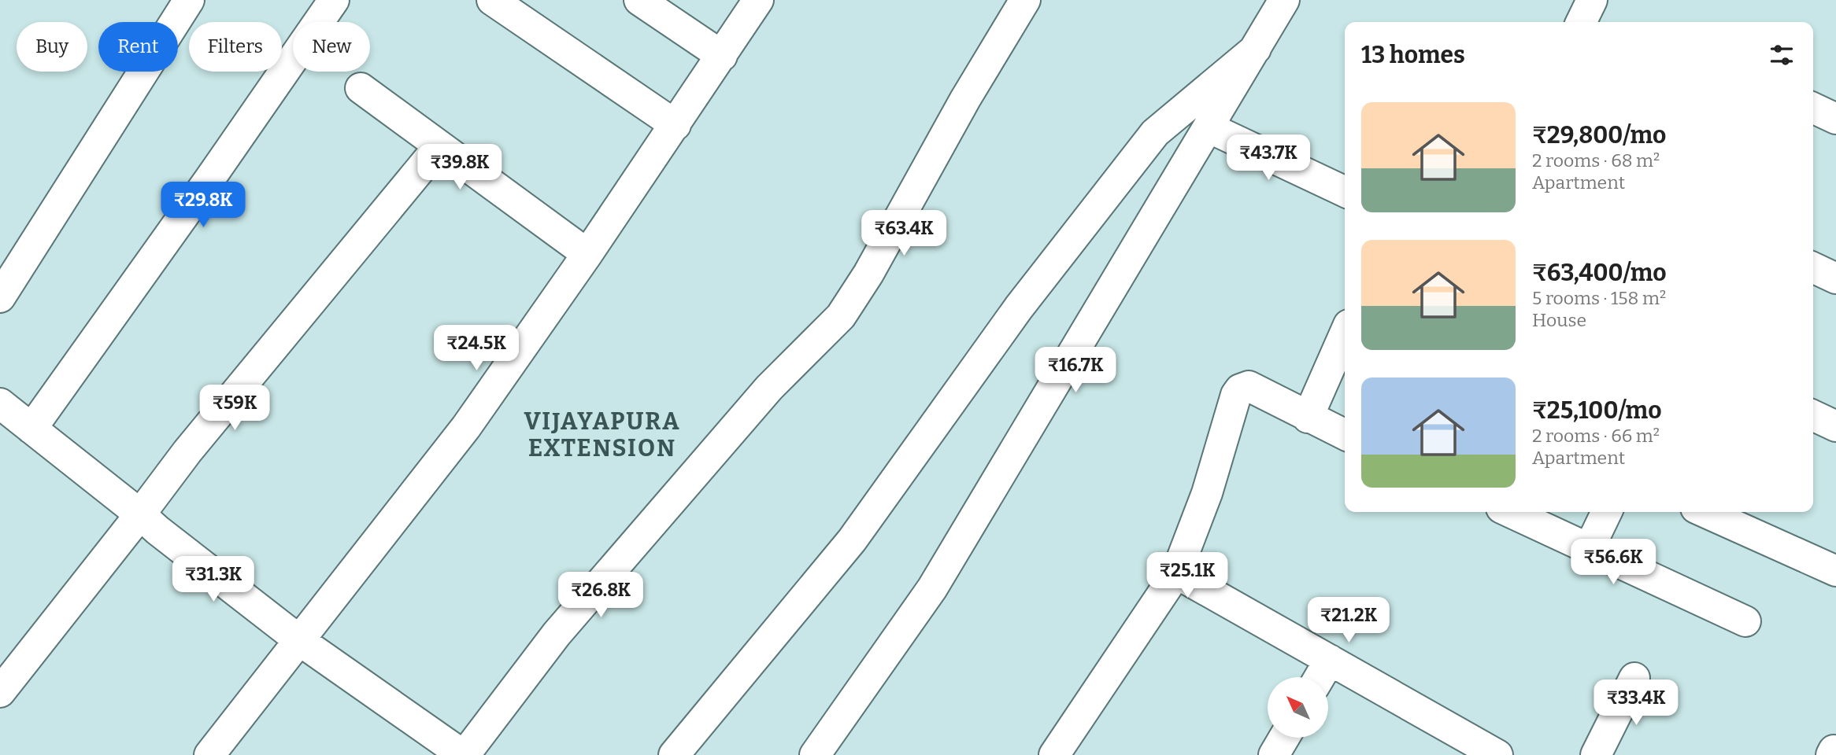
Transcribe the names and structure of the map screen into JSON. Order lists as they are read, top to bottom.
{
  "districts": ["VIJAYAPURA EXTENSION"],
  "north": "top left",
  "page": {
    "chip": [
      "Buy",
      "Rent",
      "Filters",
      "New"
    ],
    "heading": "13 homes",
    "list": [
      {
        "name": "₹29,800/mo",
        "note": "2 rooms · 68 m² · Apartment"
      },
      {
        "name": "₹63,400/mo",
        "note": "5 rooms · 158 m² · House"
      },
      {
        "name": "₹25,100/mo",
        "note": "2 rooms · 66 m² · Apartment"
      }
    ],
    "price": [
      "₹43.7K",
      "₹39.8K",
      "₹29.8K",
      "₹63.4K",
      "₹24.5K",
      "₹16.7K",
      "₹59K",
      "₹56.6K",
      "₹25.1K",
      "₹31.3K",
      "₹26.8K",
      "₹21.2K",
      "₹33.4K"
    ]
  }
}
